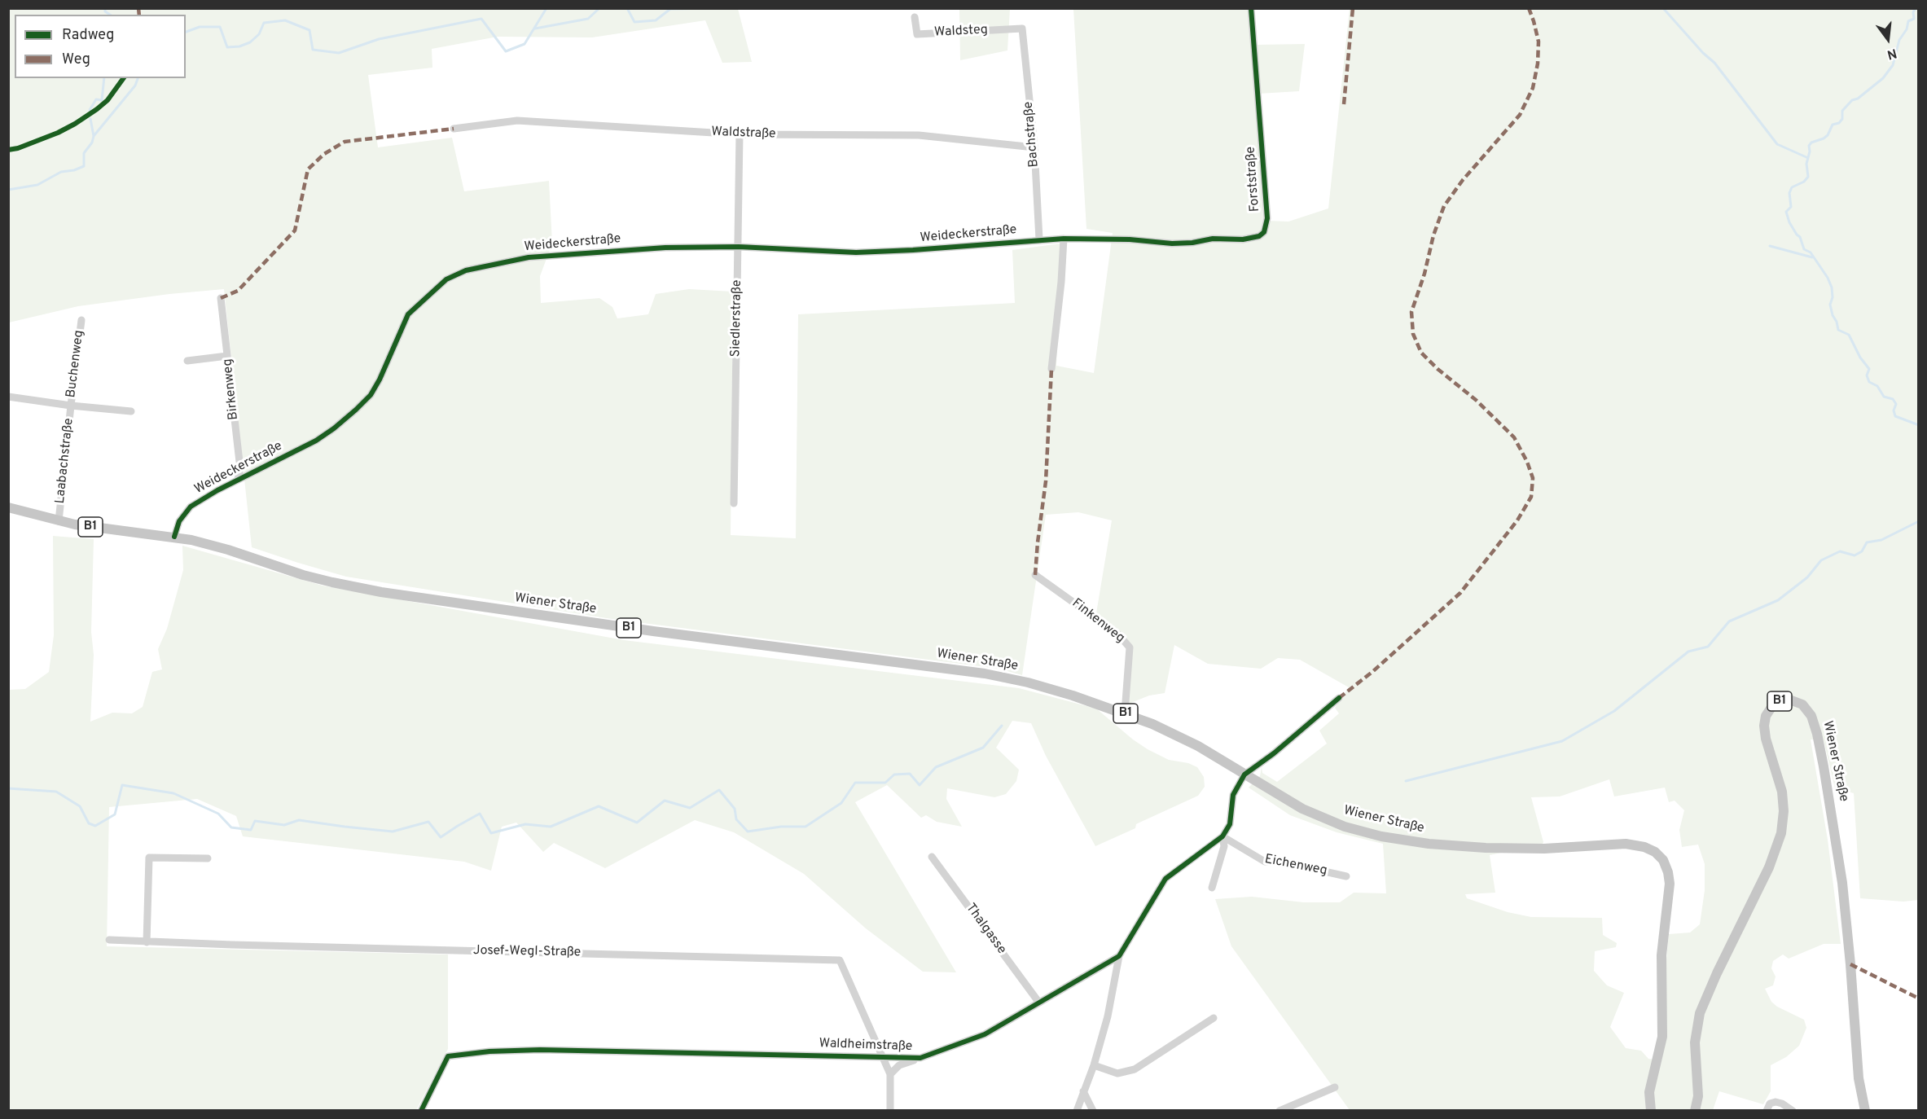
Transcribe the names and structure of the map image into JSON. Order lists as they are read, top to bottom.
{
  "streets": {
    "main road": ["B1", "Wiener Straße"],
    "street": [
      "Waldsteg",
      "Waldstraße",
      "Bachstraße",
      "Forststraße",
      "Weideckerstraße",
      "Siedlerstraße",
      "Buchenweg",
      "Birkenweg",
      "Laabachstraße",
      "Finkenweg",
      "Eichenweg",
      "Thalgasse",
      "Josef-Wegl-Straße",
      "Waldheimstraße"
    ]
  },
  "crossings": [
    ["Waldsteg", "Bachstraße"],
    ["Waldstraße", "Bachstraße"],
    ["Waldstraße", "Siedlerstraße"],
    ["Bachstraße", "Weideckerstraße"],
    ["Forststraße", "Weideckerstraße"],
    ["Weideckerstraße", "Siedlerstraße"],
    ["Weideckerstraße", "Birkenweg"],
    ["Weideckerstraße", "Wiener Straße"],
    ["Buchenweg", "Laabachstraße"],
    ["Laabachstraße", "Wiener Straße"],
    ["Wiener Straße", "Finkenweg"],
    ["Eichenweg", "Waldheimstraße"],
    ["Thalgasse", "Waldheimstraße"],
    ["Josef-Wegl-Straße", "Waldheimstraße"]
  ],
  "legend": ["Radweg", "Weg"],
  "north": "bottom"
}
